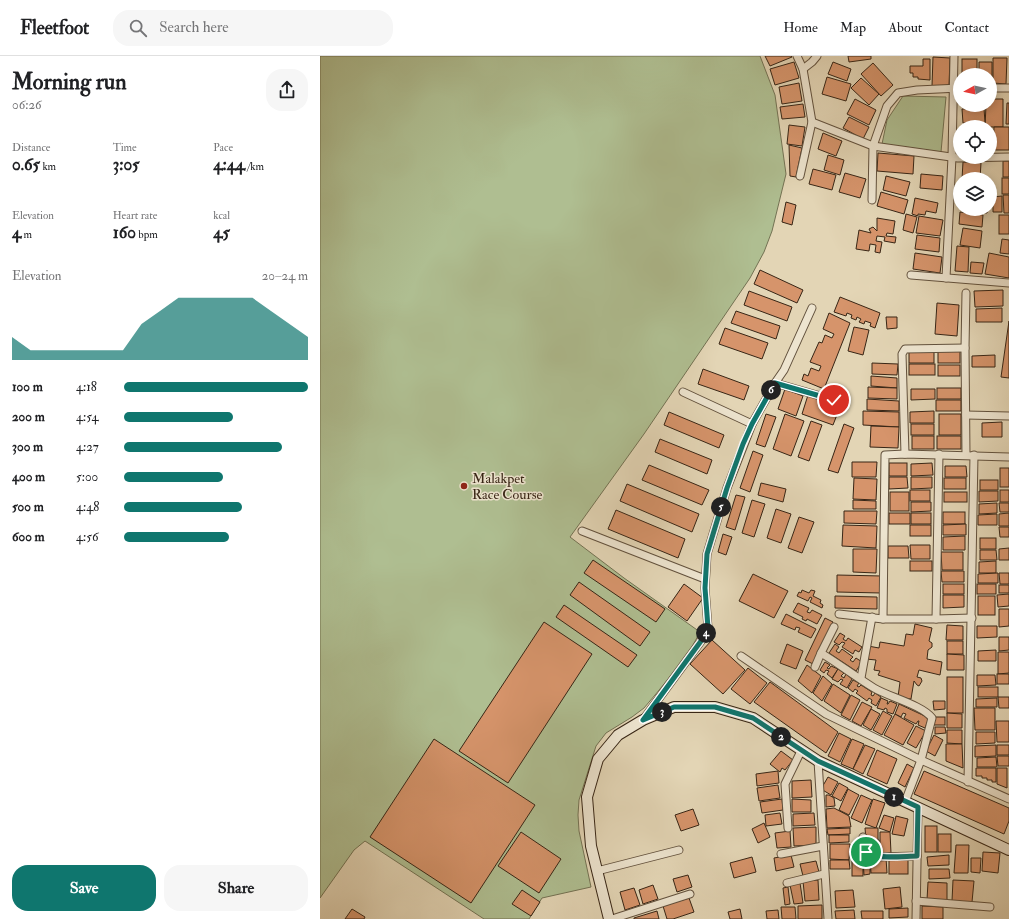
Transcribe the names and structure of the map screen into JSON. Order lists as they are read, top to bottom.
{
  "places": ["Malakpet Race Course"],
  "north": "left",
  "page": {
    "header": "Fleetfoot",
    "search": "Search here",
    "nav": [
      "Home",
      "Map",
      "About",
      "Contact"
    ],
    "heading": ["Morning run", "06:26"],
    "stats": [
      ["Distance", "0.65 km"],
      ["Time", "3:05"],
      ["Pace", "4:44 /km"],
      ["Elevation", "4 m"],
      ["Heart rate", "160 bpm"],
      ["kcal", "45"]
    ],
    "chart": ["Elevation", "20–24 m"],
    "list": [
      {
        "name": "100 m",
        "note": "4:18"
      },
      {
        "name": "200 m",
        "note": "4:54"
      },
      {
        "name": "300 m",
        "note": "4:27"
      },
      {
        "name": "400 m",
        "note": "5:00"
      },
      {
        "name": "500 m",
        "note": "4:48"
      },
      {
        "name": "600 m",
        "note": "4:56"
      }
    ],
    "pins": [
      "6",
      "5",
      "4",
      "3",
      "2",
      "1"
    ],
    "buttons": ["Save", "Share"]
  }
}
